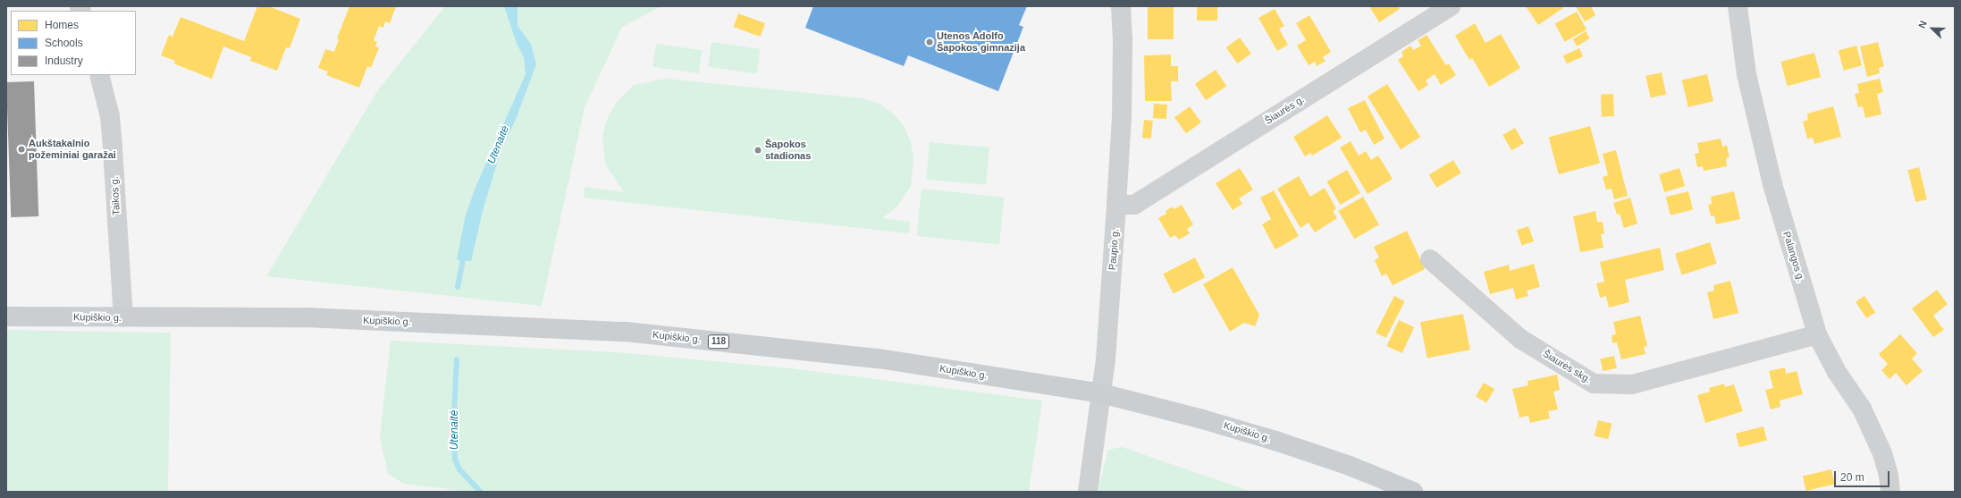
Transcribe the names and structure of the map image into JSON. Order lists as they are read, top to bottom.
{
  "streets": {
    "main road": ["Kupiškio g.", "118"],
    "street": [
      "Šiaurės g.",
      "Taikos g.",
      "Paupio g.",
      "Palangos g.",
      "Šiaurės skg."
    ]
  },
  "crossings": [
    ["Šiaurės g.", "Paupio g."],
    ["Taikos g.", "Kupiškio g."],
    ["Paupio g.", "Kupiškio g."],
    ["Palangos g.", "Šiaurės skg."]
  ],
  "water": ["Utenaitė"],
  "places": ["Utenos Adolfo Šapokos gimnazija", "Aukštakalnio požeminiai garažai", "Šapokos stadionas"],
  "legend": ["Homes", "Schools", "Industry"],
  "scale_bar": "20 m",
  "north": "top left"
}
